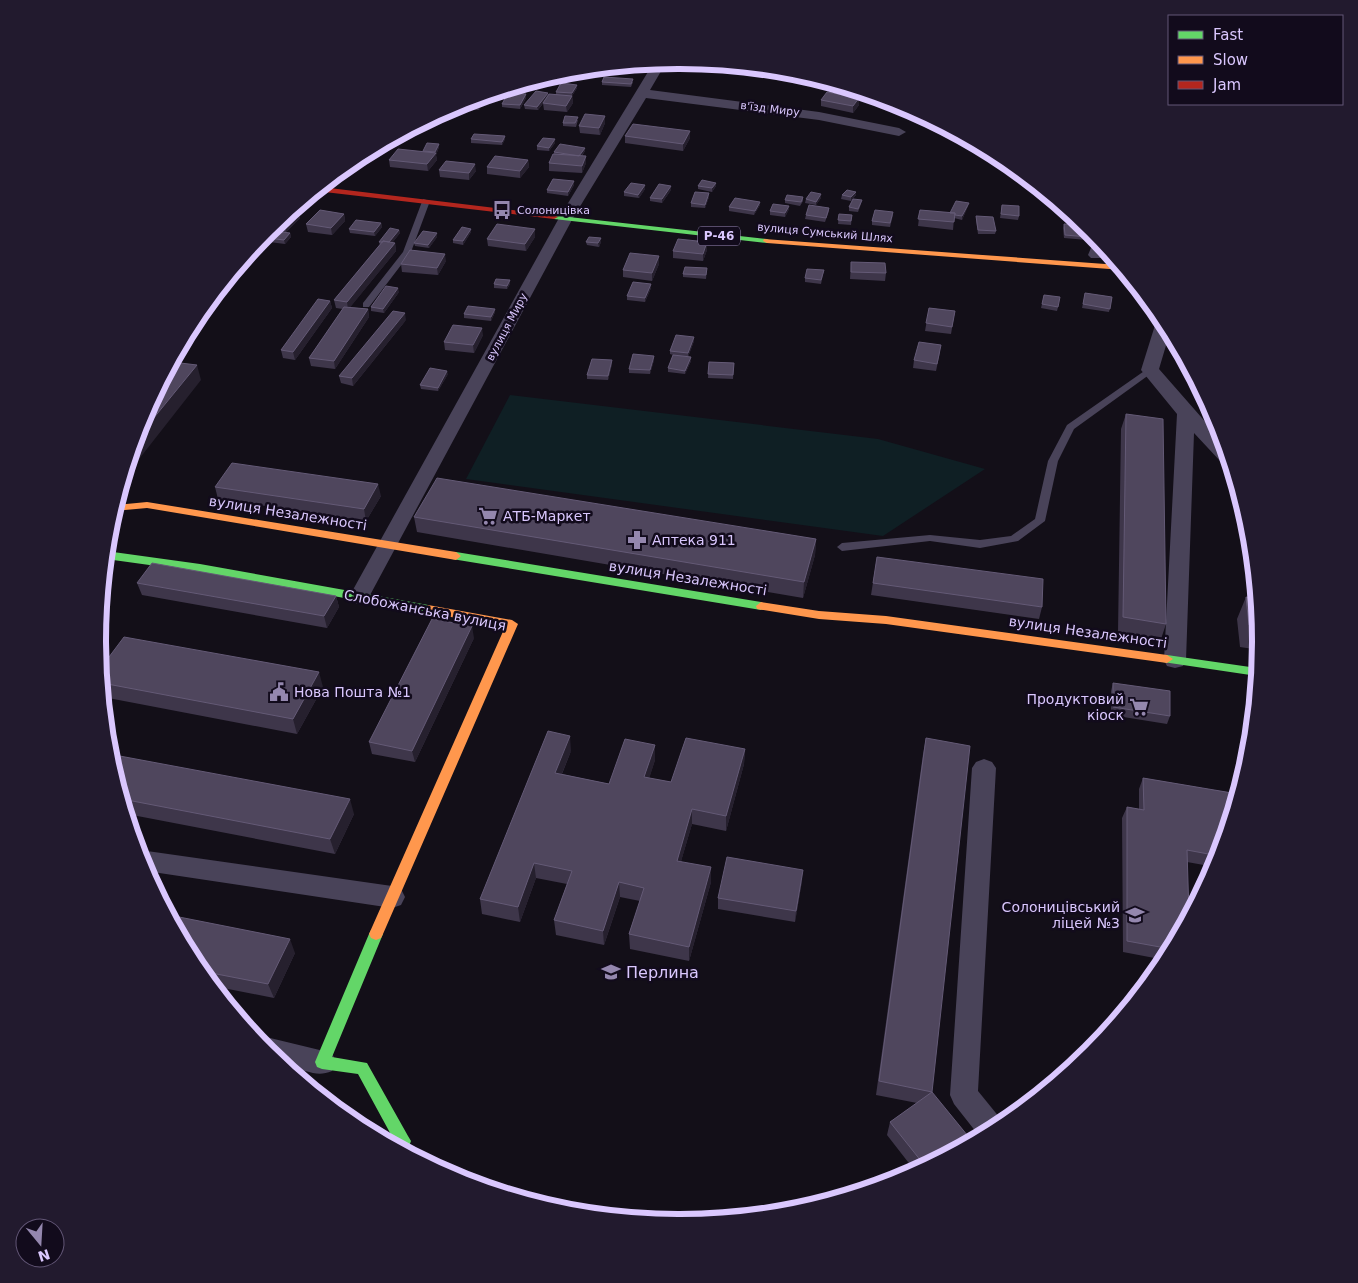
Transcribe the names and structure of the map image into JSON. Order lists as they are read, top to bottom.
{
  "streets": {
    "street": [
      "в'їзд Миру",
      "вулиця Сумський Шлях",
      "Р-46",
      "вулиця Миру",
      "вулиця Незалежності",
      "Слобожанська вулиця"
    ]
  },
  "crossings": [
    ["в'їзд Миру", "вулиця Миру"],
    ["вулиця Сумський Шлях", "вулиця Миру"],
    ["вулиця Миру", "вулиця Незалежності"],
    ["вулиця Миру", "Слобожанська вулиця"]
  ],
  "places": {
    "bus stop": ["Солоницівка"],
    "supermarket": ["АТБ-Маркет", "Продуктовий кіоск"],
    "pharmacy": ["Аптека 911"],
    "public building": ["Нова Пошта №1"],
    "school or university": ["Солоницівський ліцей №3", "Перлина"]
  },
  "legend": ["Fast", "Slow", "Jam"],
  "north": "bottom"
}
